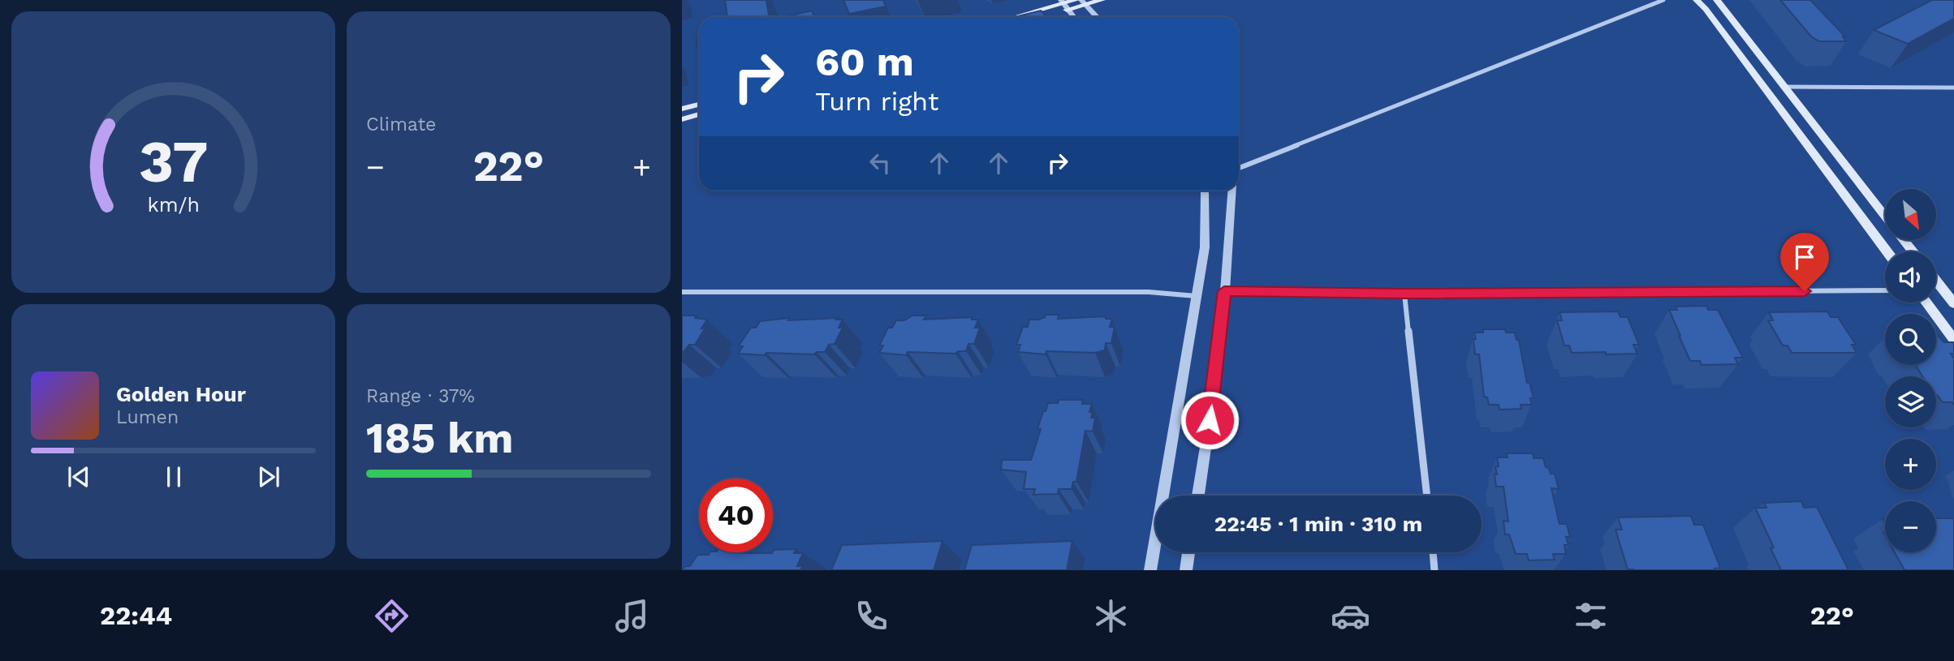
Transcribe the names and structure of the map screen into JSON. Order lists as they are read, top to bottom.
{
  "north": "bottom right",
  "page": {
    "tile": [
      "Climate",
      ["Range · 37%", "185 km"]
    ],
    "turn": ["60 m", "Turn right"],
    "heat": ["−", "22°", "+"],
    "map_buttons": ["+", "−"],
    "song": ["Golden Hour", "Lumen"],
    "limit": "40",
    "trip": "22:45 · 1 min · 310 m",
    "tabs": ["22:44", "22°"],
    "gauge": ["37", "km/h"]
  }
}
